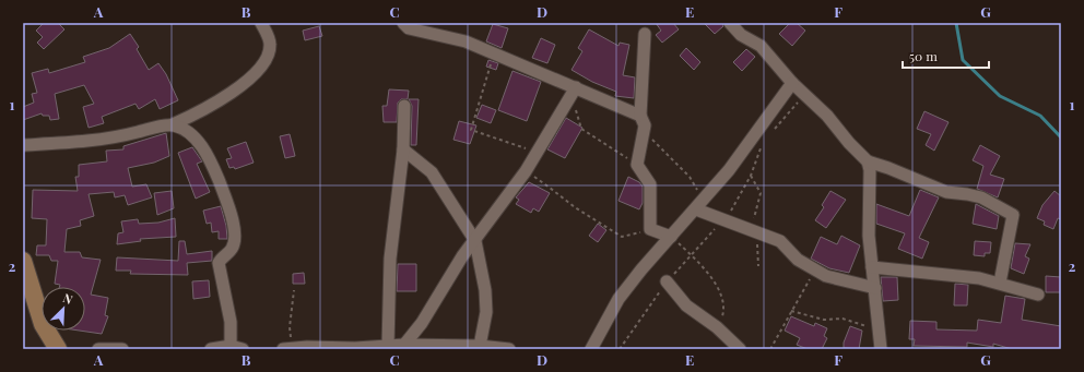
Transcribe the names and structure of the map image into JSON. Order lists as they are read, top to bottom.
{
  "scale_bar": "50 m",
  "north": "top right",
  "grid": {
    "columns": [
      "A",
      "B",
      "C",
      "D",
      "E",
      "F",
      "G"
    ],
    "rows": ["1", "2"]
  }
}
